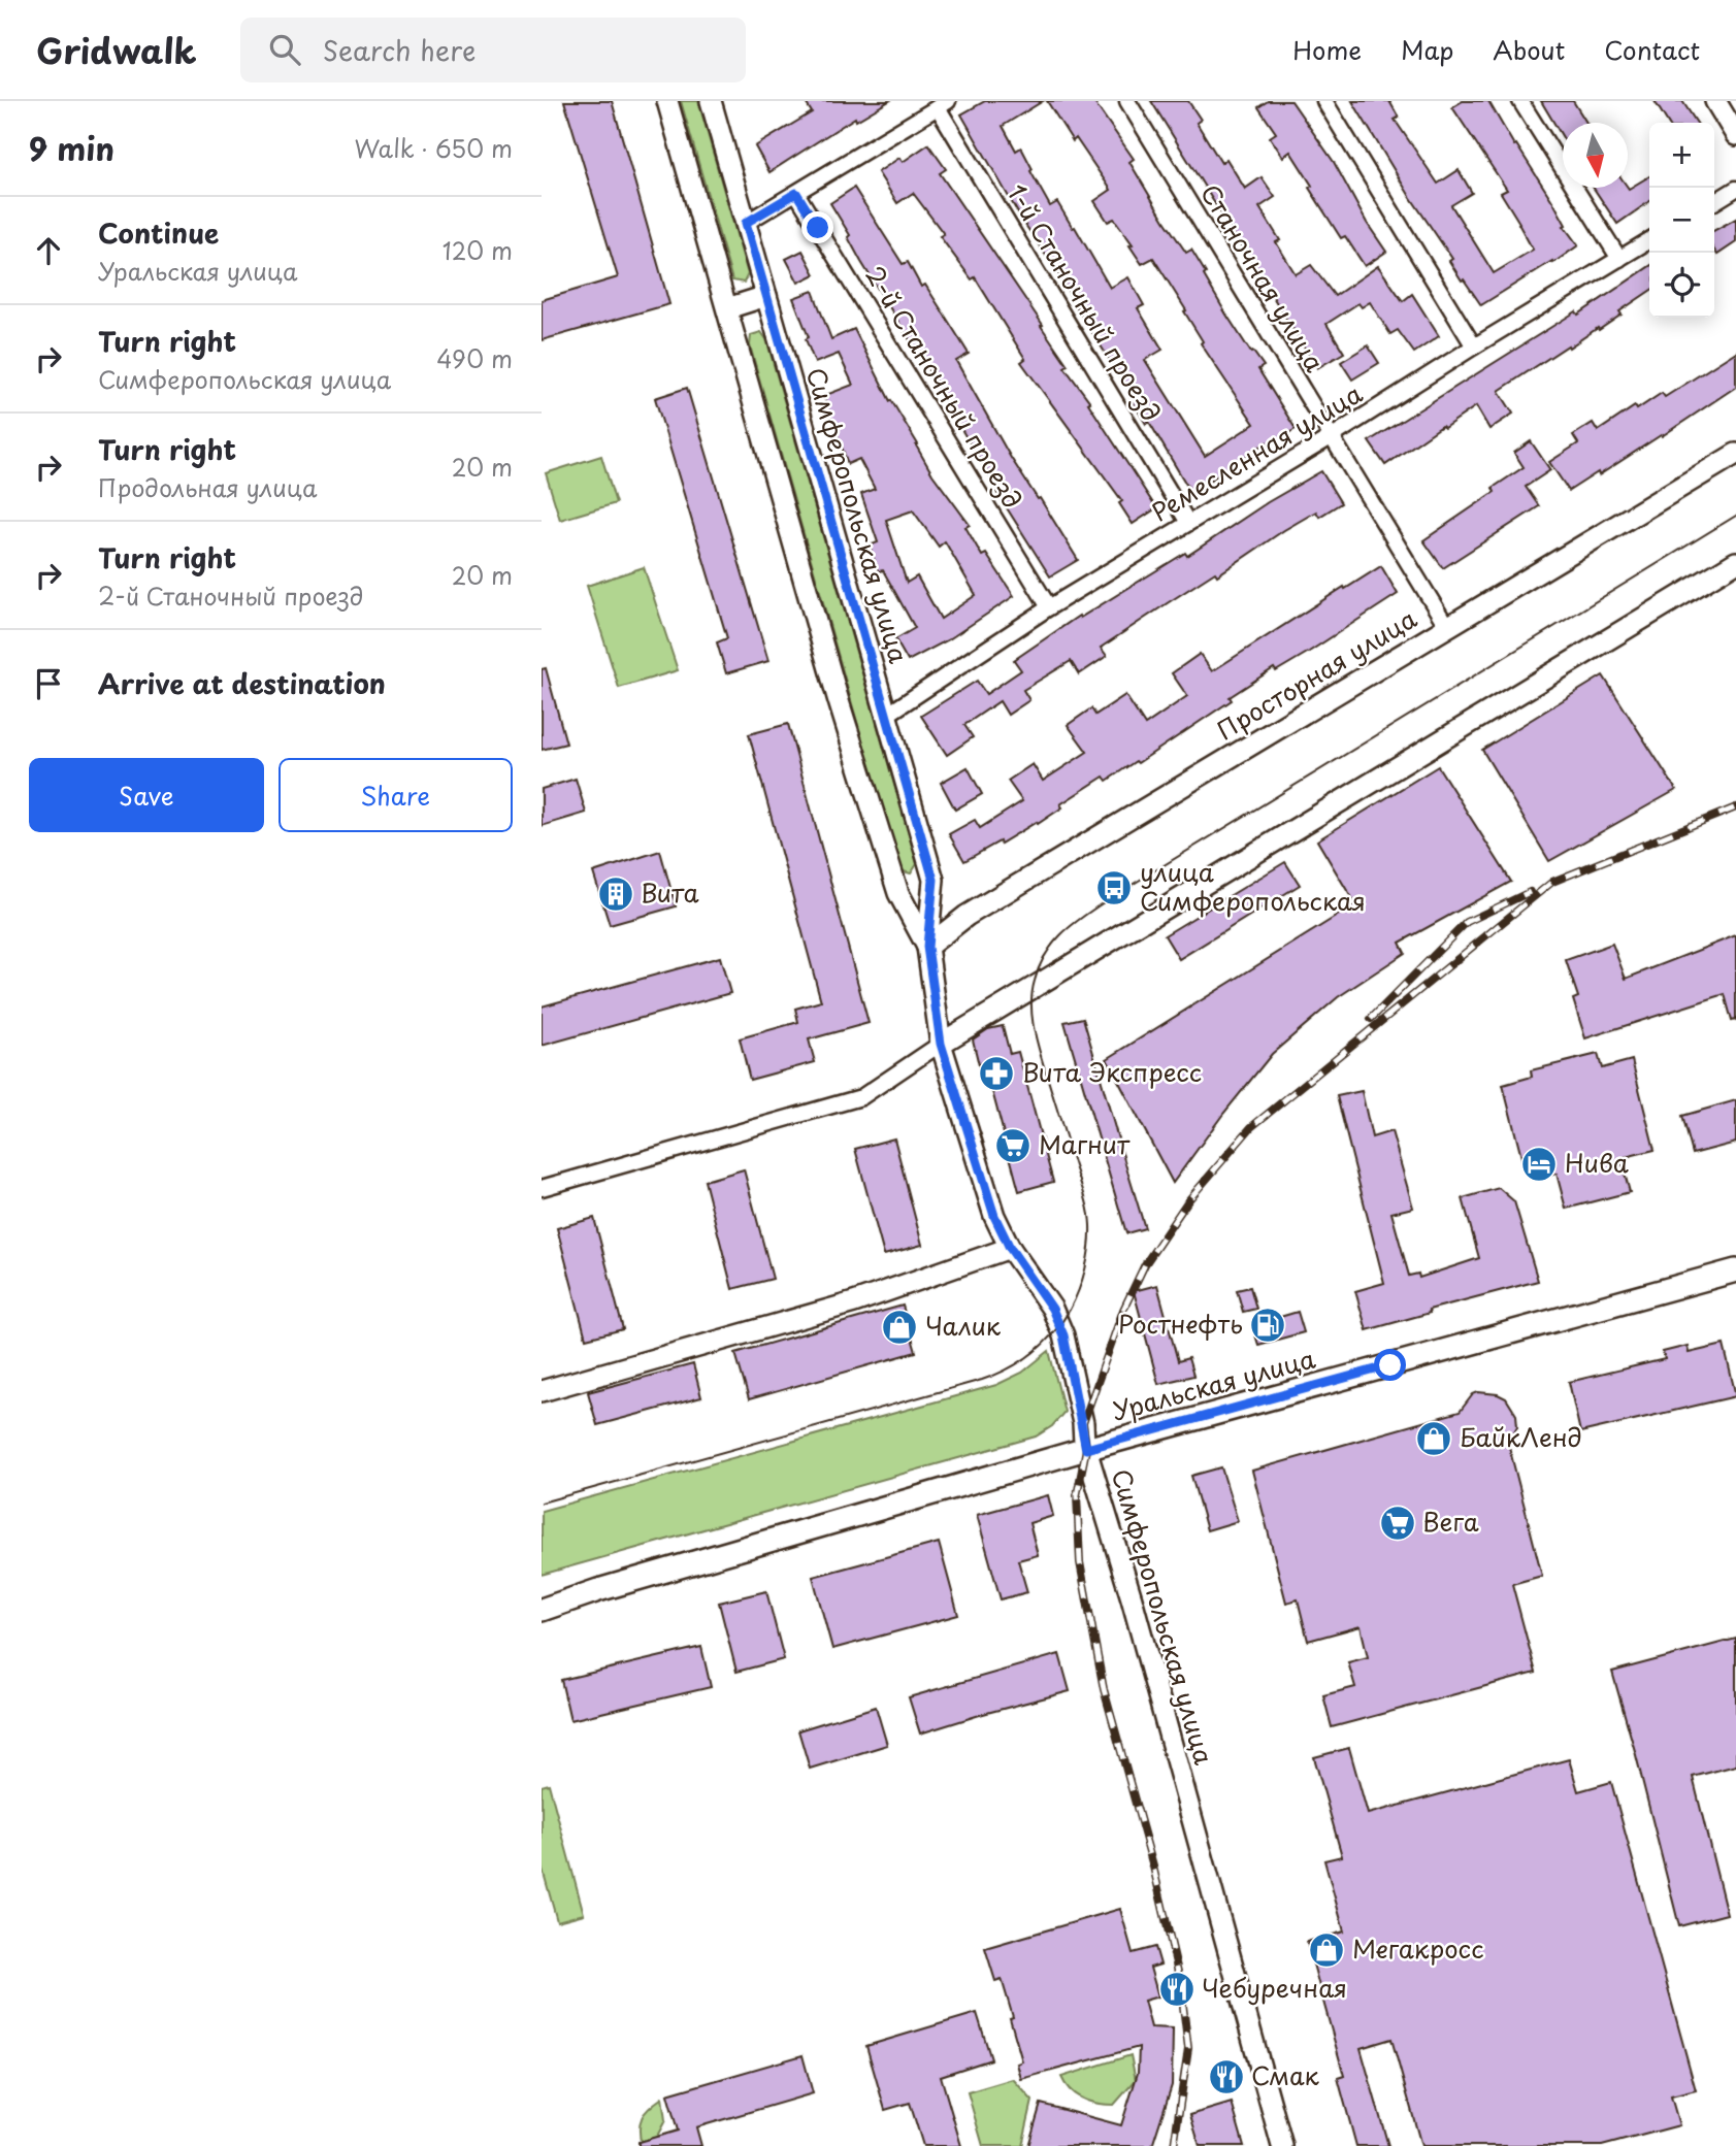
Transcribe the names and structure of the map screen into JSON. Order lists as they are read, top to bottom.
{
  "streets": {
    "main road": ["Уральская улица"],
    "street": [
      "Станочная улица",
      "1-й Станочный проезд",
      "2-й Станочный проезд",
      "Ремесленная улица",
      "Симферопольская улица",
      "Просторная улица"
    ]
  },
  "crossings": [
    ["Станочная улица", "Ремесленная улица"],
    ["Станочная улица", "Просторная улица"],
    ["1-й Станочный проезд", "Ремесленная улица"],
    ["2-й Станочный проезд", "Ремесленная улица"],
    ["Ремесленная улица", "Симферопольская улица"],
    ["Симферопольская улица", "Просторная улица"],
    ["Симферопольская улица", "Уральская улица"]
  ],
  "places": {
    "bus stop": ["улица Симферопольская"],
    "building": ["Вита"],
    "pharmacy": ["Вита Экспресс"],
    "supermarket": ["Магнит", "Вега"],
    "hotel": ["Нива"],
    "fuel station": ["Ростнефть"],
    "shop": ["Чалик", "БайкЛенд", "Мегакросс"],
    "restaurant": ["Чебуречная", "Смак"]
  },
  "north": "bottom",
  "page": {
    "header": "Gridwalk",
    "search": "Search here",
    "nav": [
      "Home",
      "Map",
      "About",
      "Contact"
    ],
    "heading": ["9 min", "Walk · 650 m"],
    "map_buttons": ["+", "−"],
    "list": [
      ["Continue", "Уральская улица", "120 m"],
      ["Turn right", "Симферопольская улица", "490 m"],
      ["Turn right", "Продольная улица", "20 m"],
      ["Turn right", "2-й Станочный проезд", "20 m"],
      "Arrive at destination"
    ],
    "buttons": ["Save", "Share"]
  }
}
